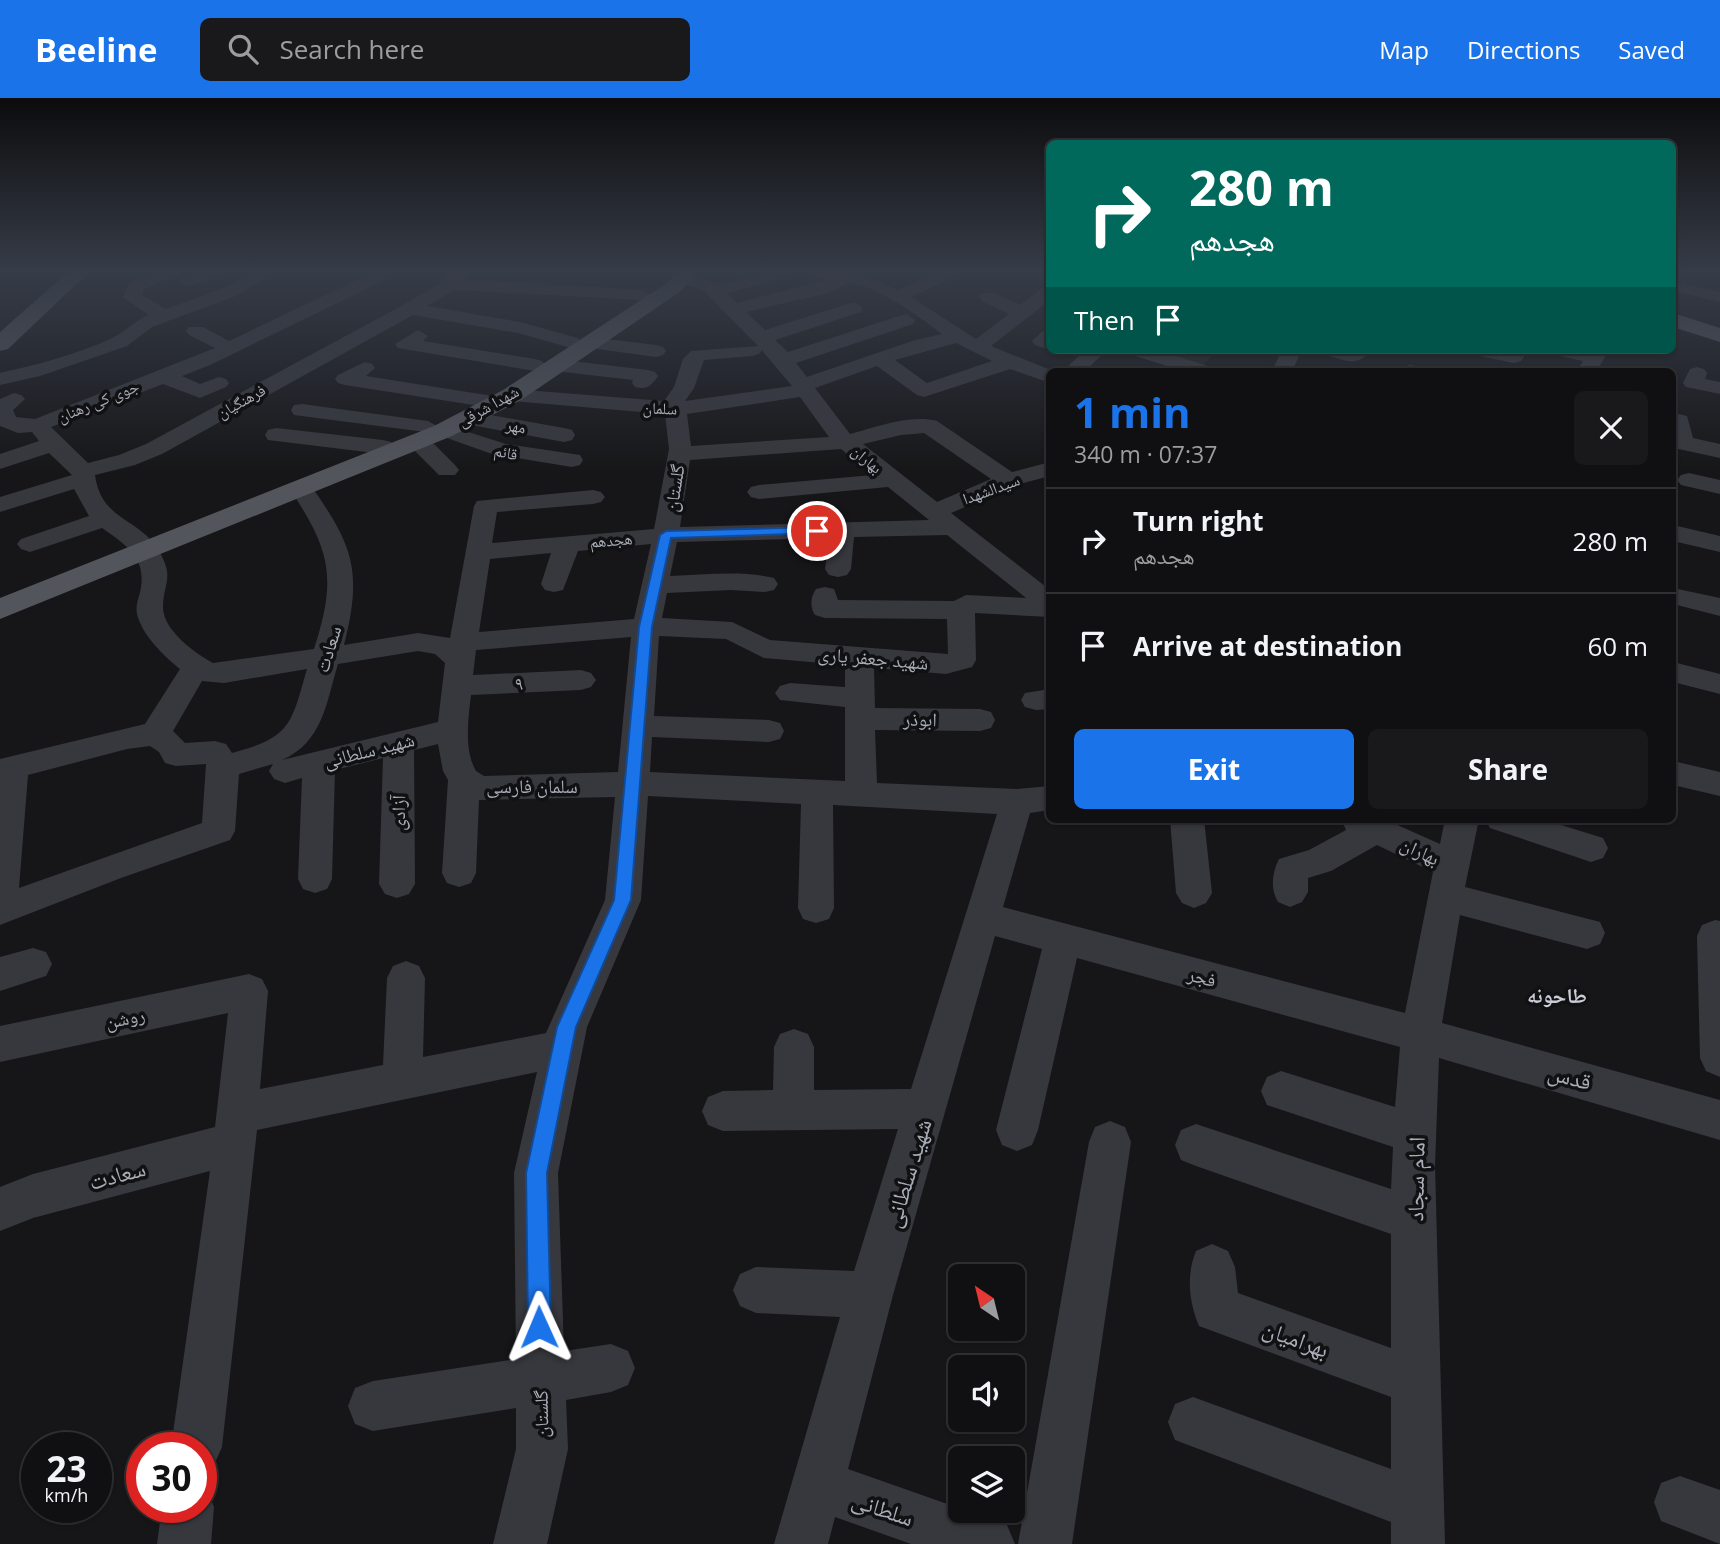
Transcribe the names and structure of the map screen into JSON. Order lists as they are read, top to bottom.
{
  "streets": {
    "main road": ["شهدا شرقی"],
    "street": [
      "جوی کی رهنان",
      "فرهنگیان",
      "سلمان",
      "مهر",
      "قائم",
      "بهاران",
      "گلستان",
      "سیدالشهدا",
      "هجدهم",
      "سعادت",
      "شهید جعفر یاری",
      "۹",
      "ابوذر",
      "شهید سلطانی",
      "سلمان فارسی",
      "آزادی",
      "فجر",
      "روشن",
      "قدس",
      "امام سجاد",
      "بهرامیان",
      "سلطانی"
    ]
  },
  "crossings": [
    ["جوی کی رهنان", "فرهنگیان"],
    ["جوی کی رهنان", "شهدا شرقی"],
    ["جوی کی رهنان", "سعادت"],
    ["شهدا شرقی", "سلمان"],
    ["شهدا شرقی", "مهر"],
    ["شهدا شرقی", "قائم"],
    ["شهدا شرقی", "سعادت"],
    ["سلمان", "بهاران"],
    ["سلمان", "گلستان"],
    ["بهاران", "گلستان"],
    ["بهاران", "سیدالشهدا"],
    ["بهاران", "هجدهم"],
    ["بهاران", "امام سجاد"],
    ["گلستان", "هجدهم"],
    ["گلستان", "سعادت"],
    ["گلستان", "شهید جعفر یاری"],
    ["گلستان", "سلمان فارسی"],
    ["سیدالشهدا", "هجدهم"],
    ["هجدهم", "سلمان فارسی"],
    ["سعادت", "روشن"],
    ["شهید جعفر یاری", "۹"],
    ["شهید جعفر یاری", "سلمان فارسی"],
    ["۹", "سلمان فارسی"],
    ["شهید سلطانی", "سلمان فارسی"],
    ["شهید سلطانی", "آزادی"],
    ["شهید سلطانی", "فجر"],
    ["شهید سلطانی", "سلطانی"],
    ["فجر", "قدس"],
    ["فجر", "امام سجاد"],
    ["قدس", "امام سجاد"],
    ["امام سجاد", "بهرامیان"]
  ],
  "districts": ["طاحونه"],
  "north": "top left",
  "page": {
    "header": "Beeline",
    "search": "Search here",
    "nav": ["Map", "Directions", "Saved"],
    "turn": ["280 m", "هجدهم"],
    "then": "Then",
    "heading": ["1 min", "340 m · 07:37"],
    "list": [
      {
        "name": "Turn right",
        "note": "هجدهم",
        "value": "280 m"
      },
      {
        "name": "Arrive at destination",
        "value": "60 m"
      }
    ],
    "buttons": ["Exit", "Share"],
    "speed": "23 km/h",
    "limit": "30"
  }
}
